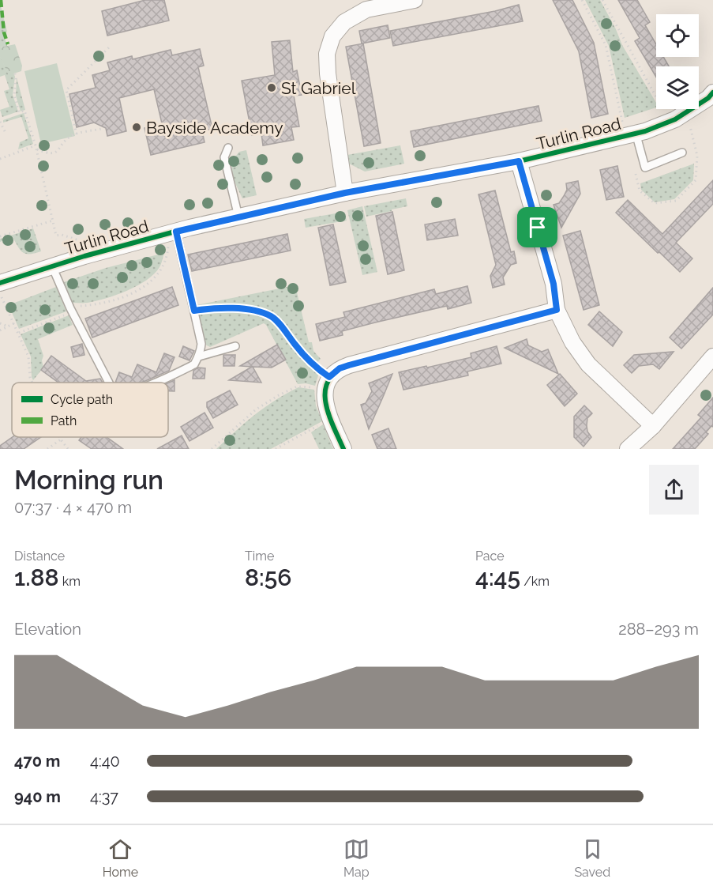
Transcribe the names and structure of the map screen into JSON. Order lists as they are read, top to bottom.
{
  "streets": {
    "street": ["Turlin Road"]
  },
  "places": ["St Gabriel", "Bayside Academy"],
  "legend": ["Cycle path", "Path"],
  "page": {
    "heading": ["Morning run", "07:37 · 4 × 470 m"],
    "stats": [
      ["Distance", "1.88 km"],
      ["Time", "8:56"],
      ["Pace", "4:45 /km"]
    ],
    "chart": ["Elevation", "288–293 m"],
    "list": [
      {
        "name": "470 m",
        "note": "4:40"
      },
      {
        "name": "940 m",
        "note": "4:37"
      }
    ],
    "tabs": ["Home", "Map", "Saved"]
  }
}
